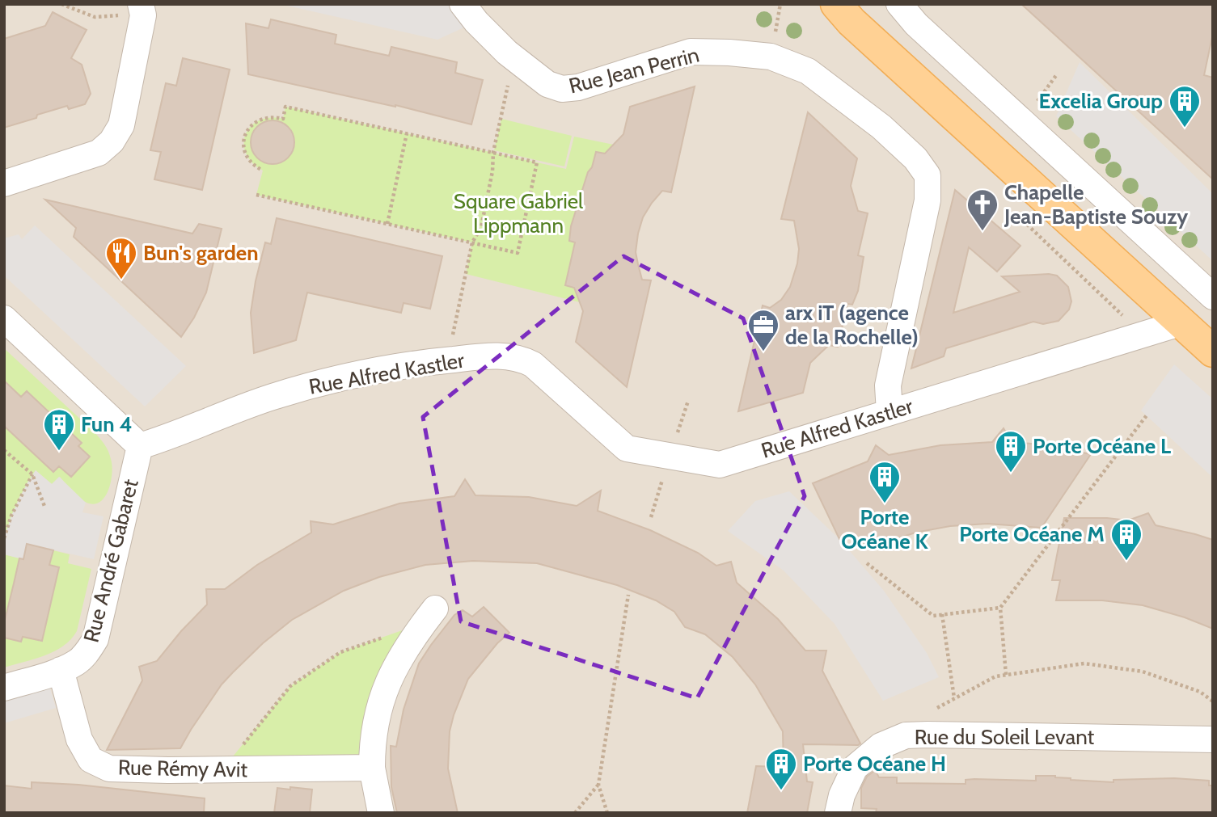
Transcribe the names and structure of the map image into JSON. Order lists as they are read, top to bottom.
{
  "streets": {
    "street": [
      "Rue Jean Perrin",
      "Rue Alfred Kastler",
      "Rue André Gabaret",
      "Rue du Soleil Levant",
      "Rue Rémy Avit"
    ]
  },
  "crossings": [
    ["Rue Jean Perrin", "Rue Alfred Kastler"],
    ["Rue Alfred Kastler", "Rue André Gabaret"],
    ["Rue André Gabaret", "Rue Rémy Avit"]
  ],
  "parks": ["Square Gabriel Lippmann"],
  "places": {
    "building": [
      "Excelia Group",
      "Fun 4",
      "Porte Océane L",
      "Porte Océane K",
      "Porte Océane M",
      "Porte Océane H"
    ],
    "church": ["Chapelle Jean-Baptiste Souzy"],
    "restaurant": ["Bun's garden"],
    "office": ["arx iT (agence de la Rochelle)"]
  }
}
